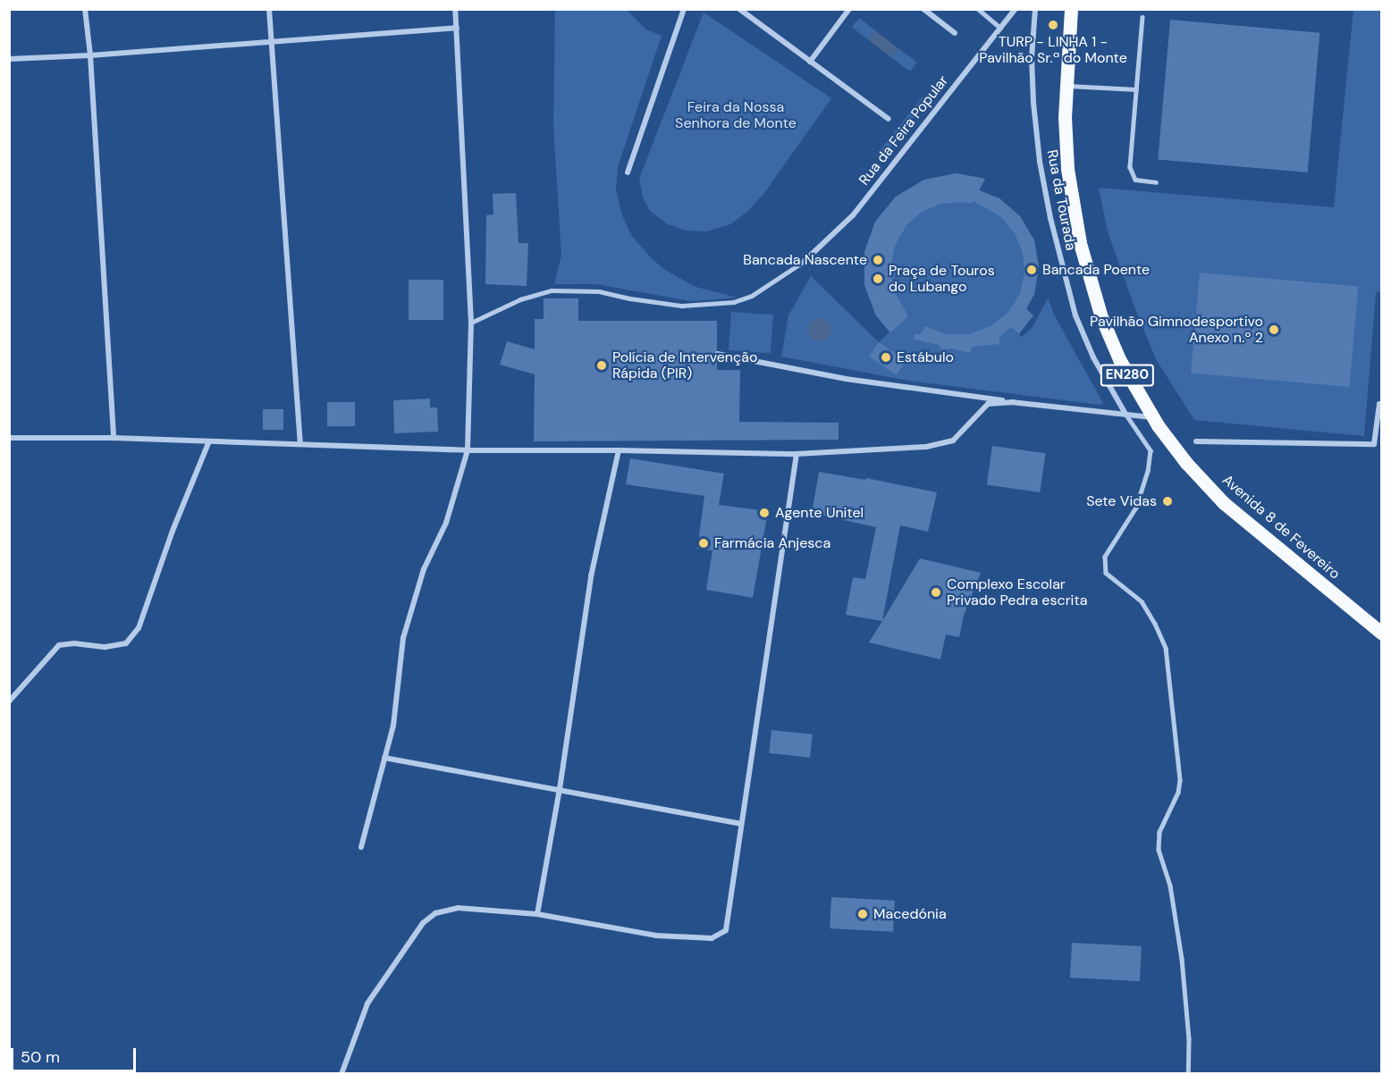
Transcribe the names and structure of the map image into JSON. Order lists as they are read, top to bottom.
{
  "streets": {
    "main road": ["EN280", "Avenida 8 de Fevereiro"],
    "street": ["Rua da Feira Popular", "Rua da Tourada"]
  },
  "parks": ["Feira da Nossa Senhora de Monte"],
  "places": [
    "TURP - LINHA 1 - Pavilhão Sr.ª do Monte",
    "Bancada Nascente",
    "Bancada Poente",
    "Praça de Touros do Lubango",
    "Pavilhão Gimnodesportivo Anexo n.º 2",
    "Estábulo",
    "Polícia de Intervenção Rápida (PIR)",
    "Sete Vidas",
    "Agente Unitel",
    "Farmácia Anjesca",
    "Complexo Escolar Privado Pedra escrita",
    "Macedónia"
  ],
  "scale_bar": "50 m"
}
